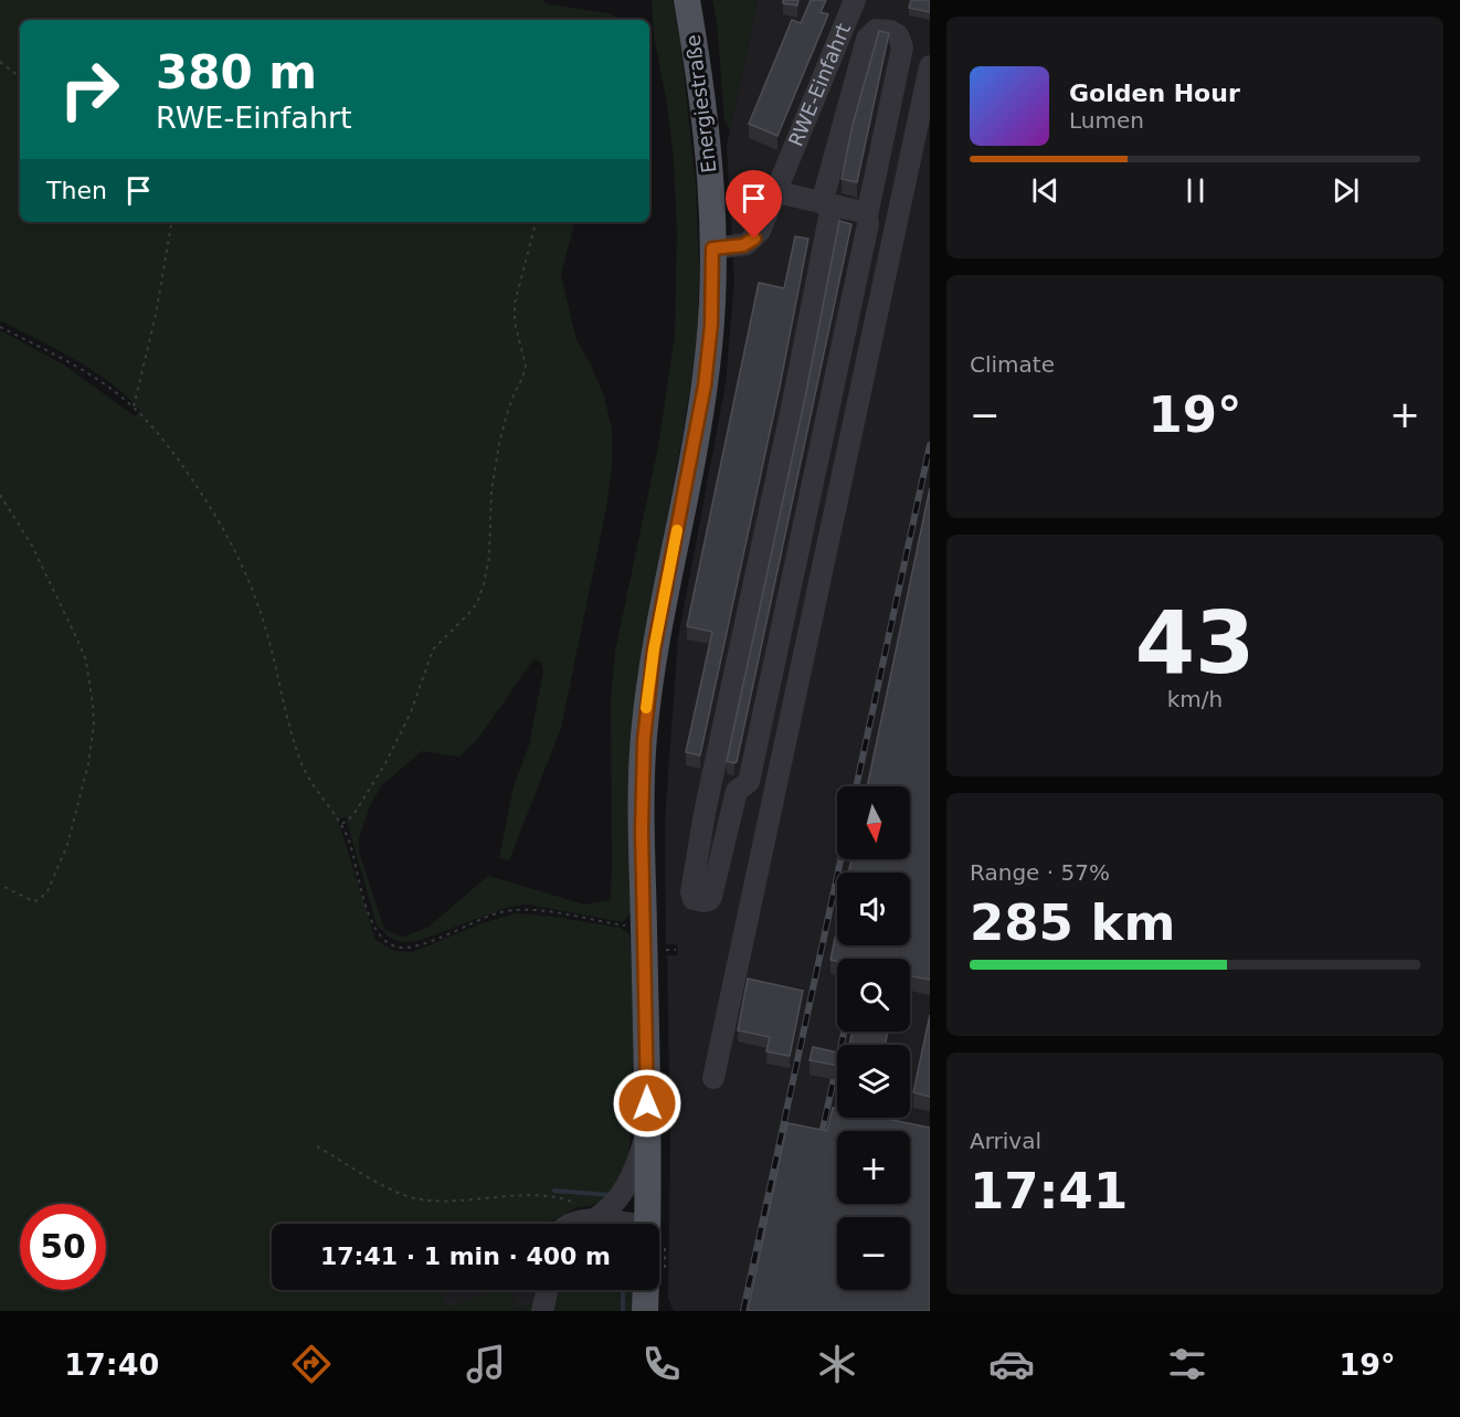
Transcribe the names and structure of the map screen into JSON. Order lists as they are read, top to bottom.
{
  "streets": {
    "main road": ["Energiestraße"],
    "lane": ["RWE-Einfahrt"]
  },
  "crossings": [
    ["RWE-Einfahrt", "Energiestraße"]
  ],
  "north": "bottom",
  "page": {
    "turn": ["380 m", "RWE-Einfahrt"],
    "song": ["Golden Hour", "Lumen"],
    "then": "Then",
    "tile": [
      "Climate",
      ["43", "km/h"],
      ["Range · 57%", "285 km"],
      ["Arrival", "17:41"]
    ],
    "heat": ["−", "19°", "+"],
    "map_buttons": ["+", "−"],
    "limit": "50",
    "trip": "17:41 · 1 min · 400 m",
    "tabs": ["17:40", "19°"]
  }
}
